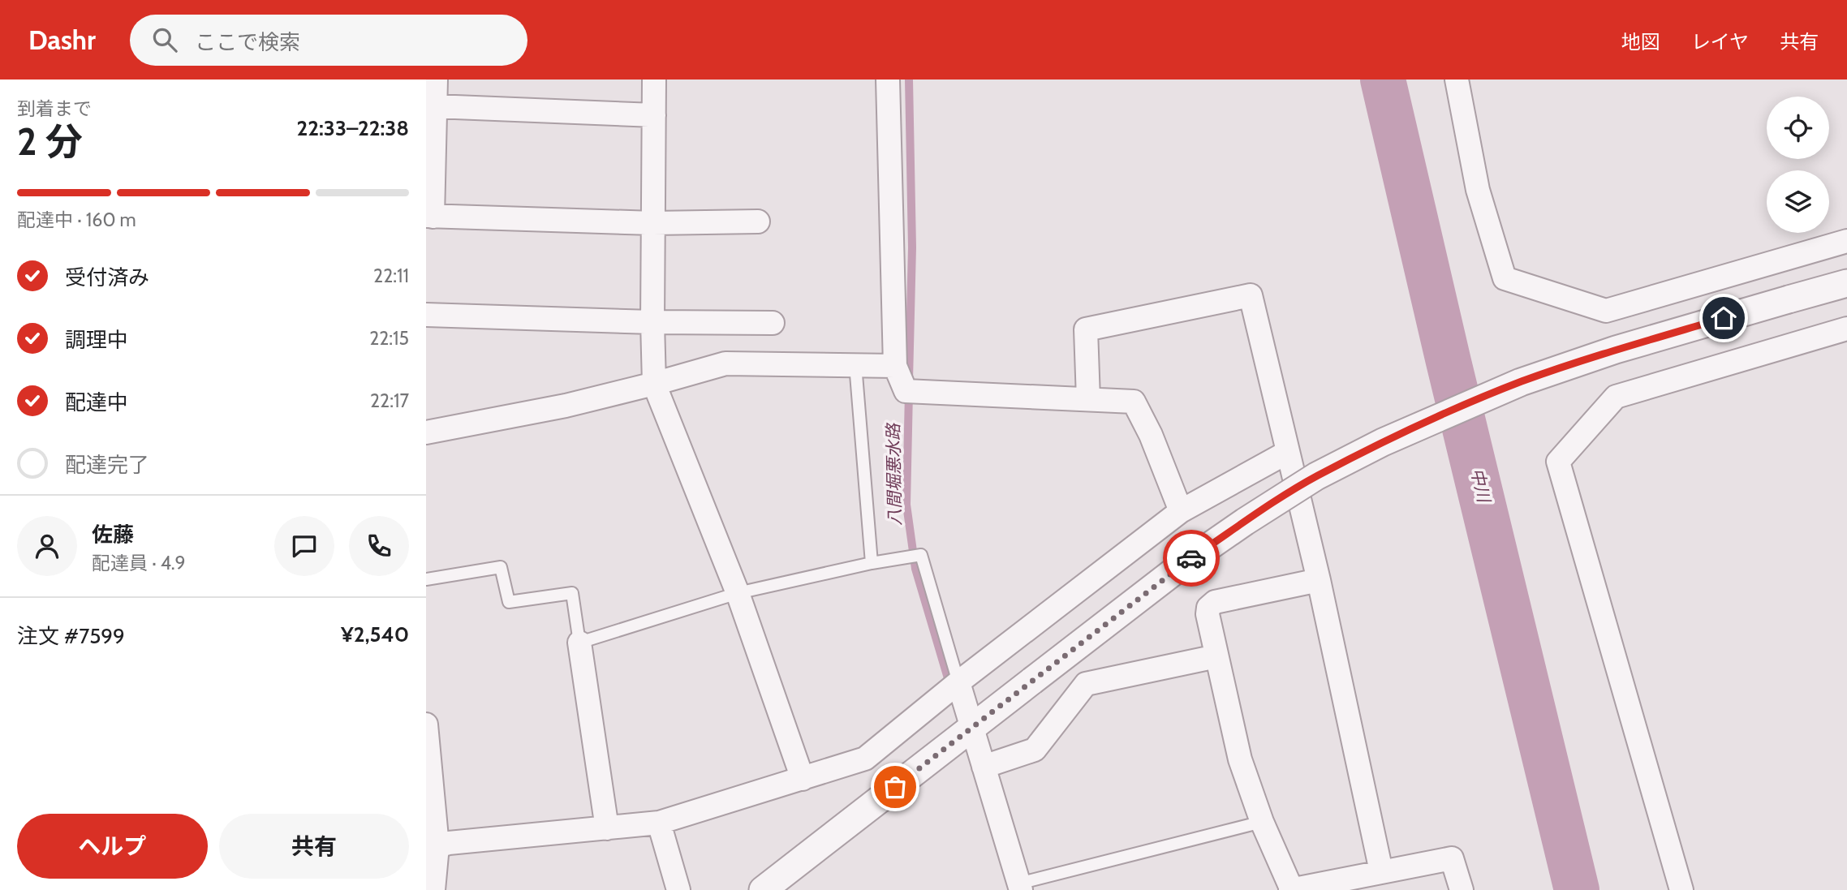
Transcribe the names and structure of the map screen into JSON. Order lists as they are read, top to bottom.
{
  "water": ["八間堀悪水路", "中川"],
  "page": {
    "header": "Dashr",
    "search": "ここで検索",
    "nav": ["地図", "レイヤ", "共有"],
    "heading": ["2 分", "到着まで", "22:33–22:38"],
    "panel": [
      "佐藤",
      "配達員 · 4.9",
      "注文 #7599",
      "¥2,540"
    ],
    "bar": "配達中 · 160 m",
    "list": [
      ["受付済み", "22:11"],
      ["調理中", "22:15"],
      ["配達中", "22:17"],
      "配達完了"
    ],
    "buttons": ["ヘルプ", "共有"]
  }
}
